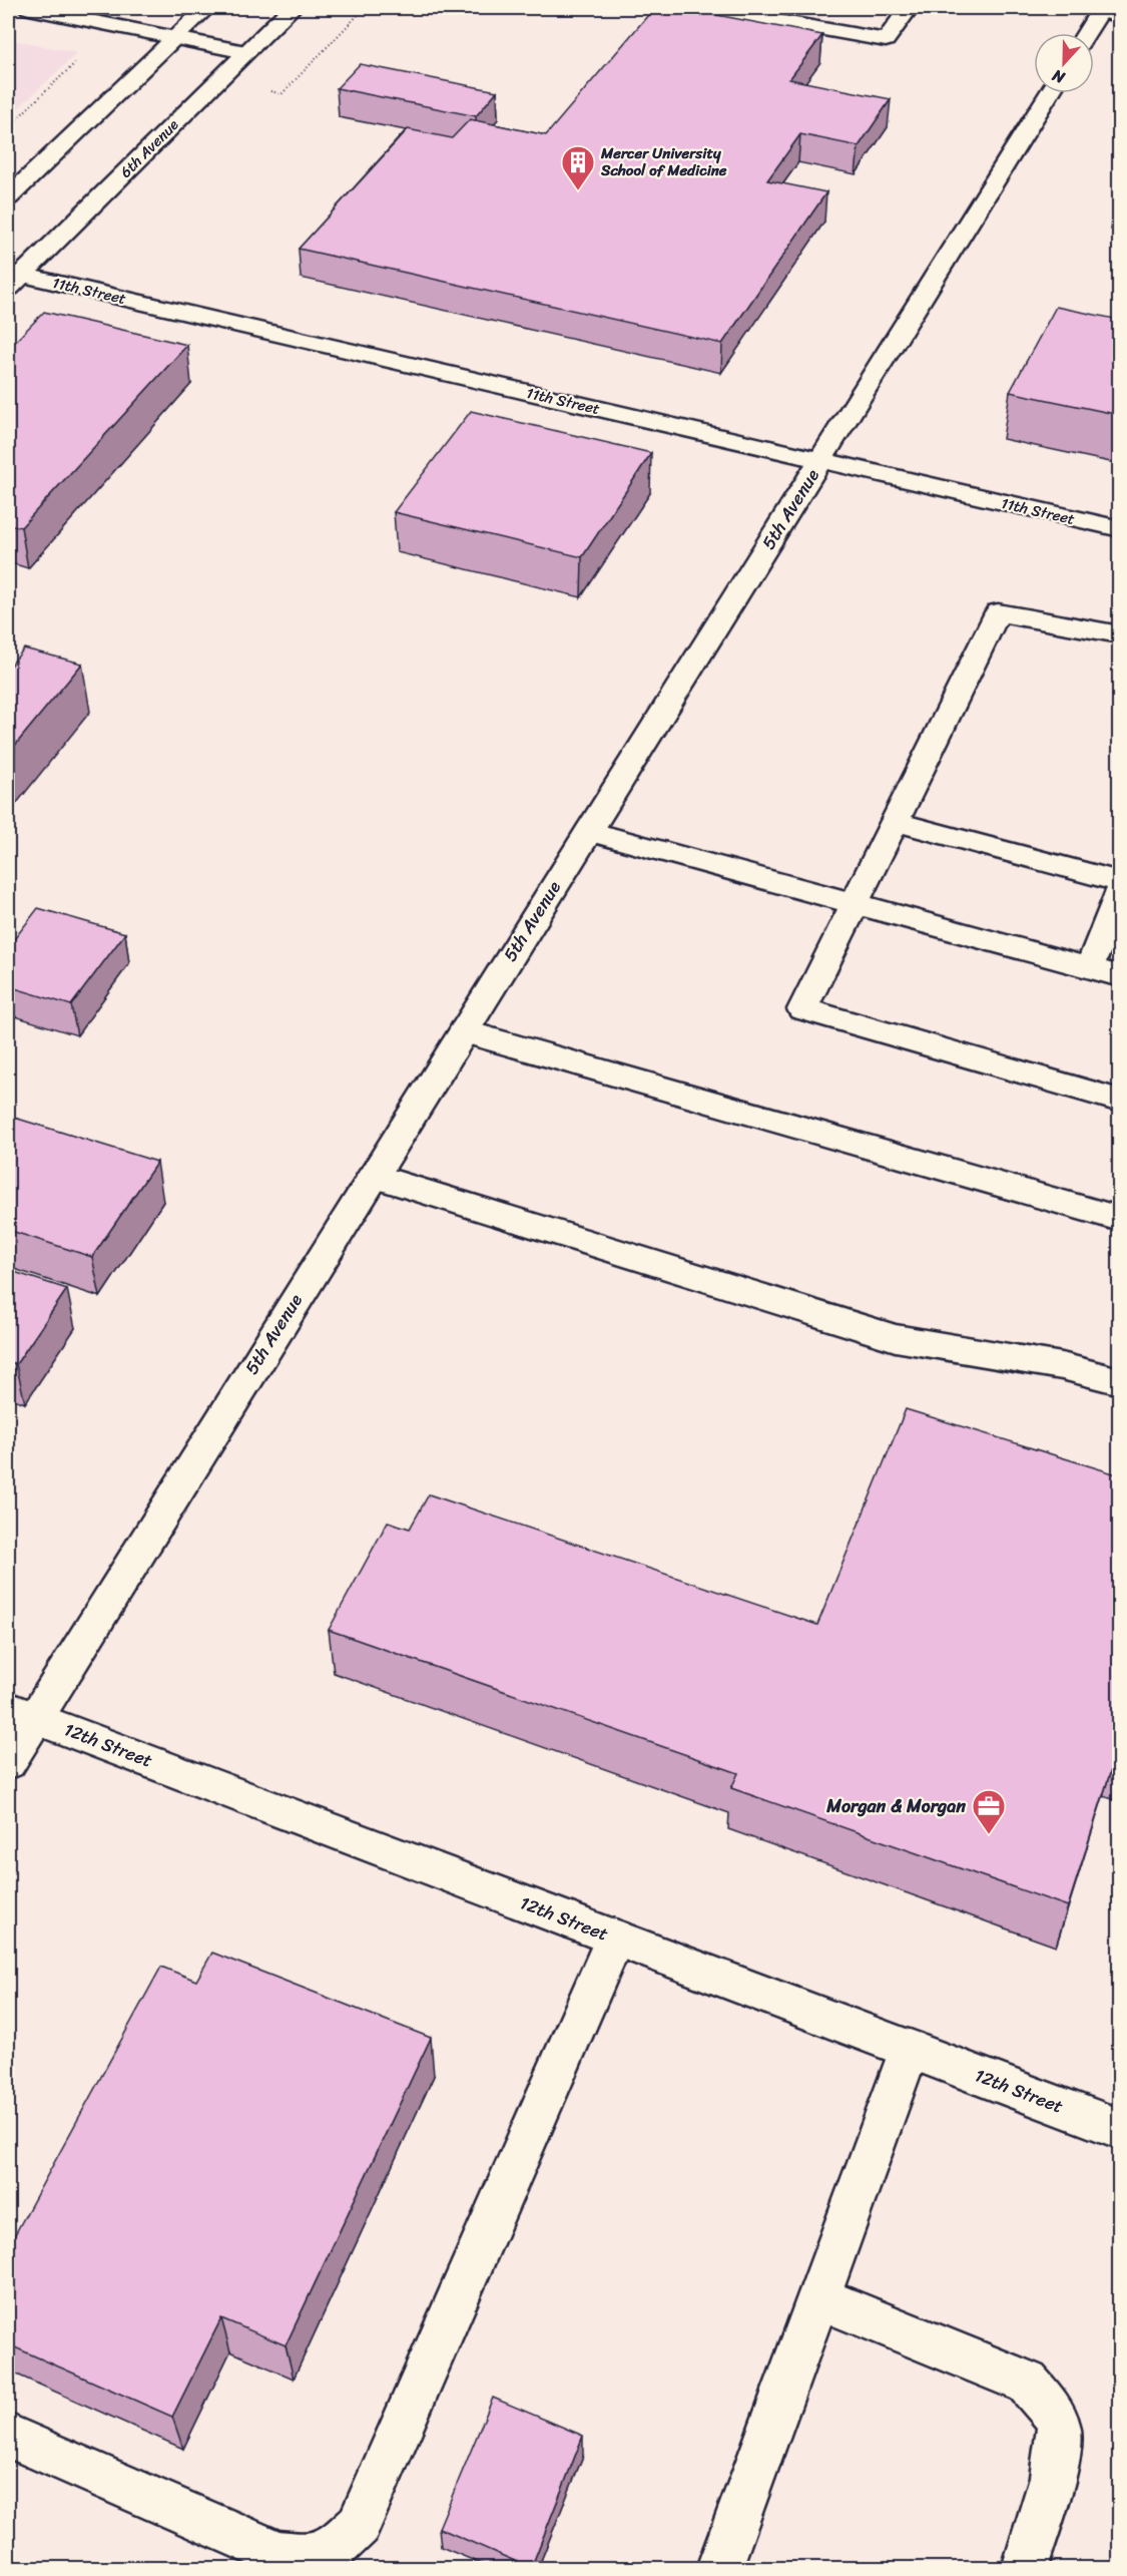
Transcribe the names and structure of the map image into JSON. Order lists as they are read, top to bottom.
{
  "streets": {
    "street": [
      "6th Avenue",
      "11th Street",
      "5th Avenue",
      "12th Street"
    ]
  },
  "crossings": [
    ["6th Avenue", "11th Street"],
    ["11th Street", "5th Avenue"],
    ["5th Avenue", "12th Street"]
  ],
  "places": {
    "building": ["Mercer University School of Medicine"],
    "office": ["Morgan & Morgan"]
  },
  "north": "bottom"
}
